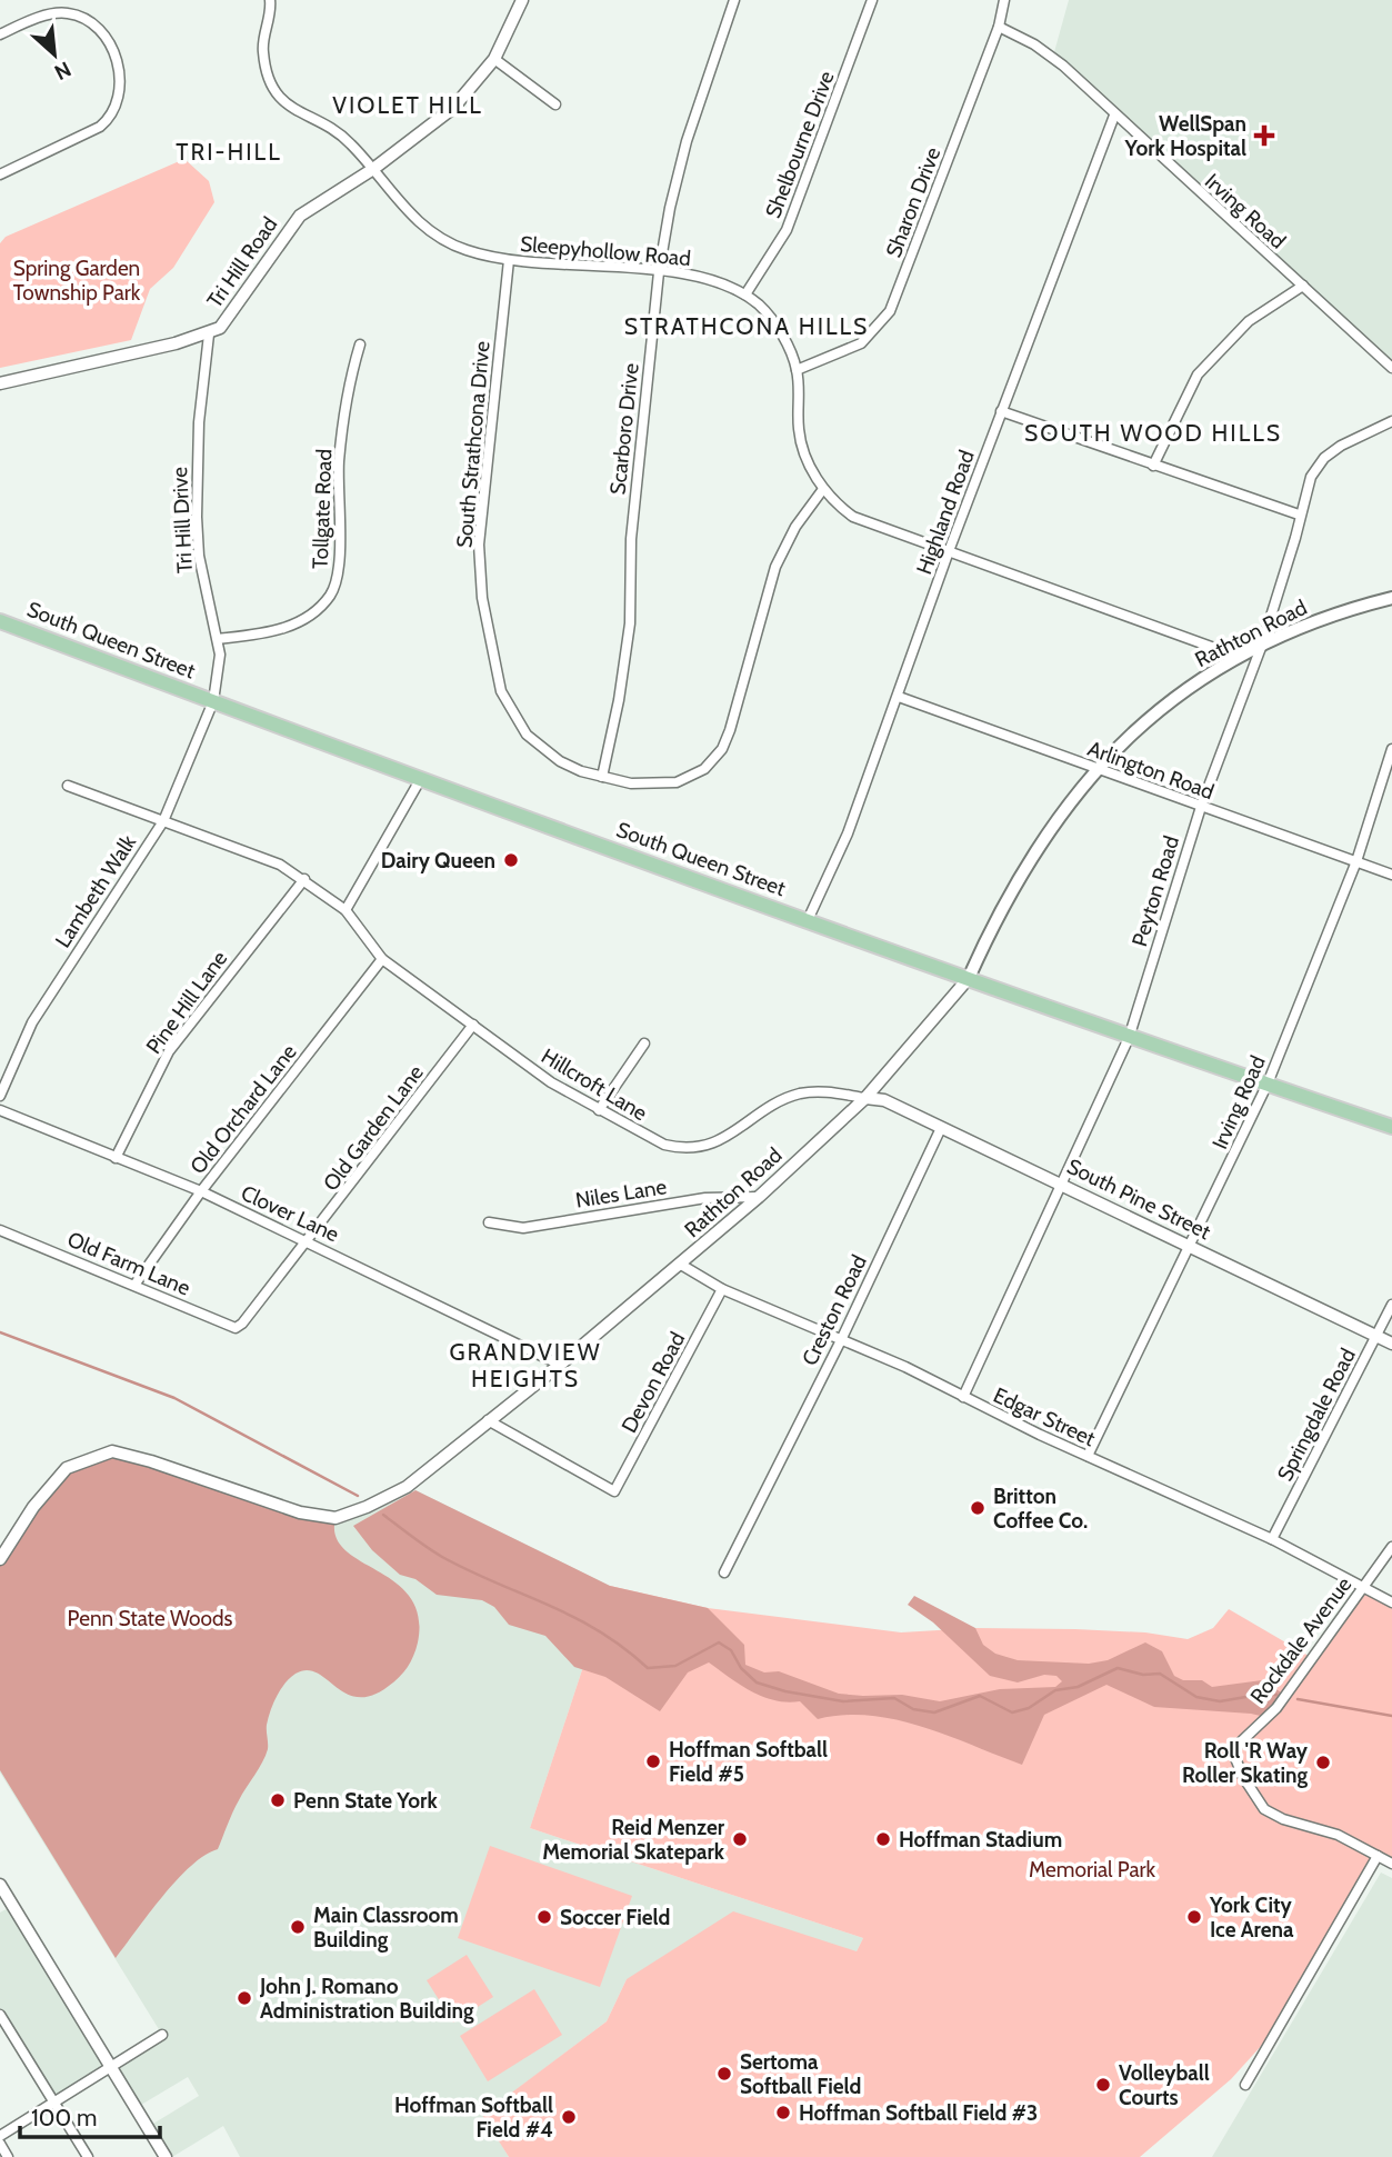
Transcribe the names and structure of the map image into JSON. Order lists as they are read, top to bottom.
{
  "streets": {
    "main road": ["Rathton Road", "South Queen Street"],
    "street": [
      "Shelbourne Drive",
      "Sharon Drive",
      "Irving Road",
      "Sleepyhollow Road",
      "Tri Hill Road",
      "Scarboro Drive",
      "South Strathcona Drive",
      "Tollgate Road",
      "Highland Road",
      "Tri Hill Drive",
      "Arlington Road",
      "Lambeth Walk",
      "Peyton Road",
      "Pine Hill Lane",
      "Hillcroft Lane",
      "Old Orchard Lane",
      "Old Garden Lane",
      "Niles Lane",
      "South Pine Street",
      "Clover Lane",
      "Old Farm Lane",
      "Creston Road",
      "Devon Road",
      "Springdale Road",
      "Edgar Street",
      "Rockdale Avenue"
    ]
  },
  "crossings": [
    ["Shelbourne Drive", "Sleepyhollow Road"],
    ["Sharon Drive", "Irving Road"],
    ["Sharon Drive", "Sleepyhollow Road"],
    ["Irving Road", "Highland Road"],
    ["Irving Road", "South Queen Street"],
    ["Irving Road", "Arlington Road"],
    ["Irving Road", "South Pine Street"],
    ["Irving Road", "Edgar Street"],
    ["Sleepyhollow Road", "Tri Hill Road"],
    ["Sleepyhollow Road", "Scarboro Drive"],
    ["Sleepyhollow Road", "South Strathcona Drive"],
    ["Sleepyhollow Road", "Highland Road"],
    ["Sleepyhollow Road", "Rathton Road"],
    ["Tri Hill Road", "Tri Hill Drive"],
    ["Scarboro Drive", "South Strathcona Drive"],
    ["Tollgate Road", "Tri Hill Drive"],
    ["Highland Road", "South Queen Street"],
    ["Highland Road", "Arlington Road"],
    ["Tri Hill Drive", "South Queen Street"],
    ["Tri Hill Drive", "Lambeth Walk"],
    ["Rathton Road", "South Queen Street"],
    ["Rathton Road", "Arlington Road"],
    ["Rathton Road", "Peyton Road"],
    ["Rathton Road", "Hillcroft Lane"],
    ["Rathton Road", "Niles Lane"],
    ["Rathton Road", "South Pine Street"],
    ["Rathton Road", "Clover Lane"],
    ["Rathton Road", "Devon Road"],
    ["Rathton Road", "Edgar Street"],
    ["South Queen Street", "Lambeth Walk"],
    ["South Queen Street", "Peyton Road"],
    ["Arlington Road", "Peyton Road"],
    ["Lambeth Walk", "Hillcroft Lane"],
    ["Peyton Road", "South Pine Street"],
    ["Peyton Road", "Edgar Street"],
    ["Pine Hill Lane", "Hillcroft Lane"],
    ["Pine Hill Lane", "Clover Lane"],
    ["Hillcroft Lane", "Old Orchard Lane"],
    ["Hillcroft Lane", "Old Garden Lane"],
    ["Hillcroft Lane", "South Pine Street"],
    ["Old Orchard Lane", "Clover Lane"],
    ["Old Orchard Lane", "Old Farm Lane"],
    ["Old Garden Lane", "Clover Lane"],
    ["Old Garden Lane", "Old Farm Lane"],
    ["South Pine Street", "Creston Road"],
    ["South Pine Street", "Springdale Road"],
    ["Creston Road", "Edgar Street"],
    ["Devon Road", "Edgar Street"],
    ["Springdale Road", "Edgar Street"],
    ["Edgar Street", "Rockdale Avenue"]
  ],
  "districts": [
    "VIOLET HILL",
    "TRI-HILL",
    "STRATHCONA HILLS",
    "SOUTH WOOD HILLS",
    "GRANDVIEW HEIGHTS"
  ],
  "parks": ["Spring Garden Township Park", "Penn State Woods", "Memorial Park"],
  "places": {
    "health": ["WellSpan York Hospital"],
    "other": [
      "Dairy Queen",
      "Britton Coffee Co.",
      "Hoffman Softball Field #5",
      "Roll 'R Way Roller Skating",
      "Penn State York",
      "Reid Menzer Memorial Skatepark",
      "Hoffman Stadium",
      "Soccer Field",
      "York City Ice Arena",
      "Main Classroom Building",
      "John J. Romano Administration Building",
      "Sertoma Softball Field",
      "Volleyball Courts",
      "Hoffman Softball Field #3",
      "Hoffman Softball Field #4"
    ]
  },
  "scale_bar": "100 m",
  "north": "bottom right"
}
